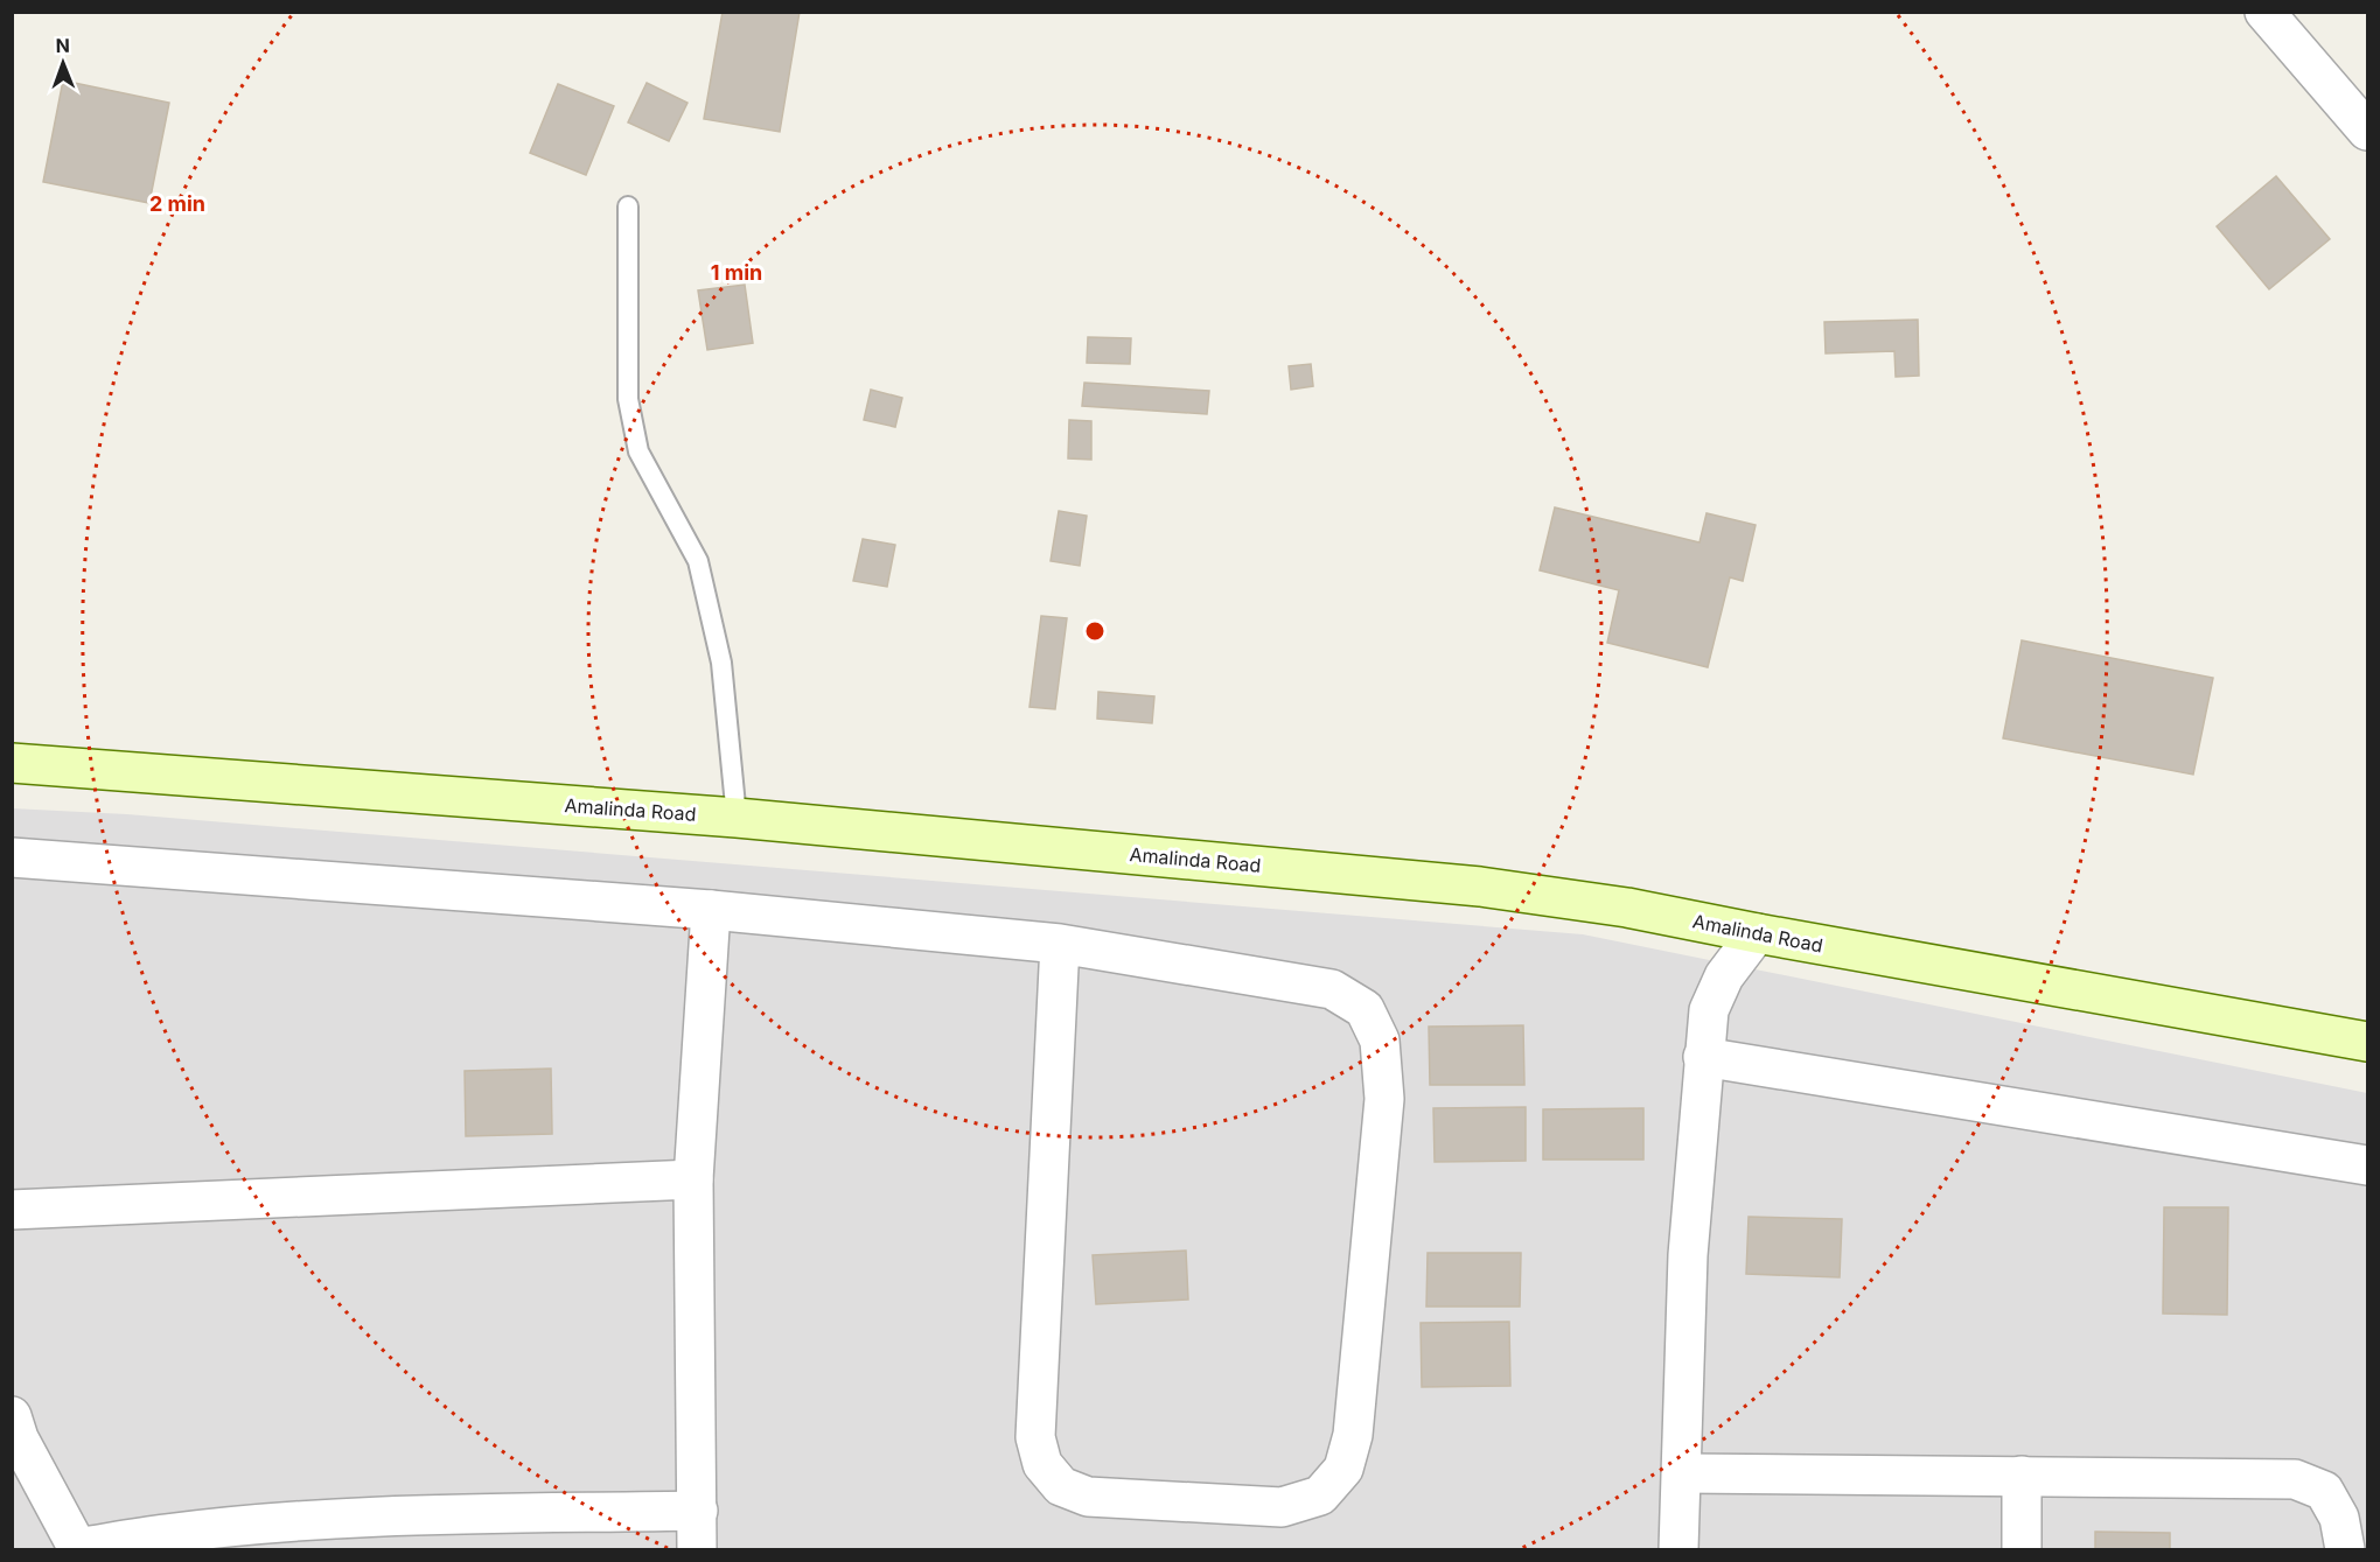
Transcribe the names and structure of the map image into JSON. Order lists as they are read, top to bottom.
{
  "streets": {
    "street": ["Amalinda Road"]
  },
  "north": "top",
  "rings": ["2 min", "1 min"]
}
